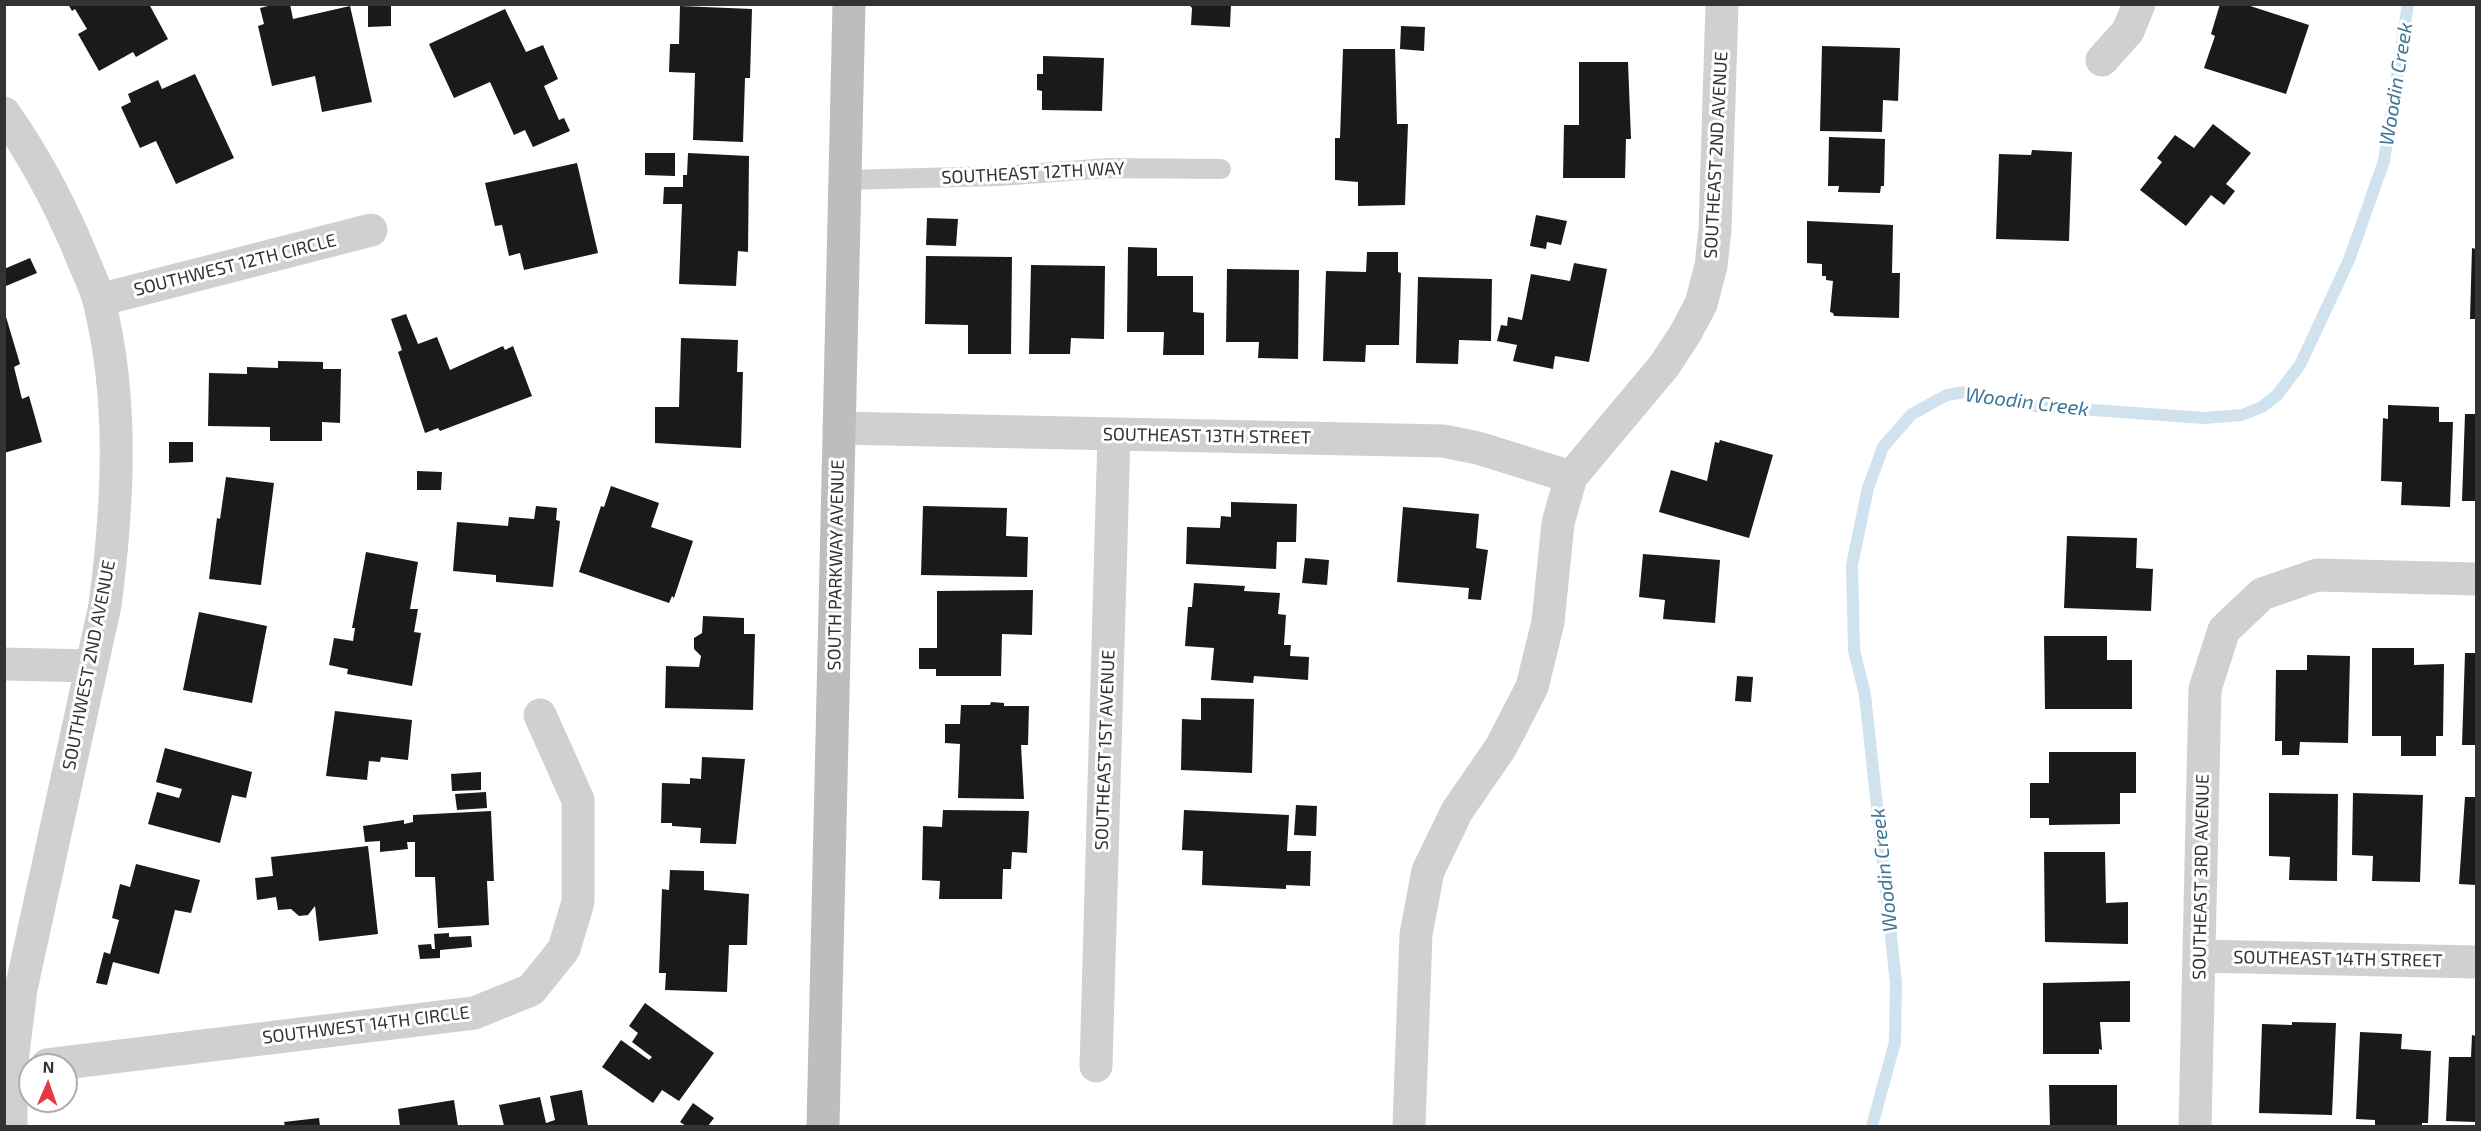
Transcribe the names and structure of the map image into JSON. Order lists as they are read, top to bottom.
{
  "streets": {
    "main road": ["SOUTH PARKWAY AVENUE"],
    "street": [
      "SOUTHEAST 2ND AVENUE",
      "SOUTHWEST 12TH CIRCLE",
      "SOUTHEAST 13TH STREET",
      "SOUTHWEST 2ND AVENUE",
      "SOUTHEAST 1ST AVENUE",
      "SOUTHEAST 3RD AVENUE",
      "SOUTHEAST 14TH STREET",
      "SOUTHWEST 14TH CIRCLE"
    ],
    "lane": ["SOUTHEAST 12TH WAY"]
  },
  "crossings": [
    ["SOUTHEAST 2ND AVENUE", "SOUTHEAST 13TH STREET"],
    ["SOUTHEAST 12TH WAY", "SOUTH PARKWAY AVENUE"],
    ["SOUTHWEST 12TH CIRCLE", "SOUTHWEST 2ND AVENUE"],
    ["SOUTHEAST 13TH STREET", "SOUTH PARKWAY AVENUE"],
    ["SOUTHEAST 13TH STREET", "SOUTHEAST 1ST AVENUE"],
    ["SOUTHEAST 3RD AVENUE", "SOUTHEAST 14TH STREET"]
  ],
  "water": ["Woodin Creek"],
  "north": "top"
}
